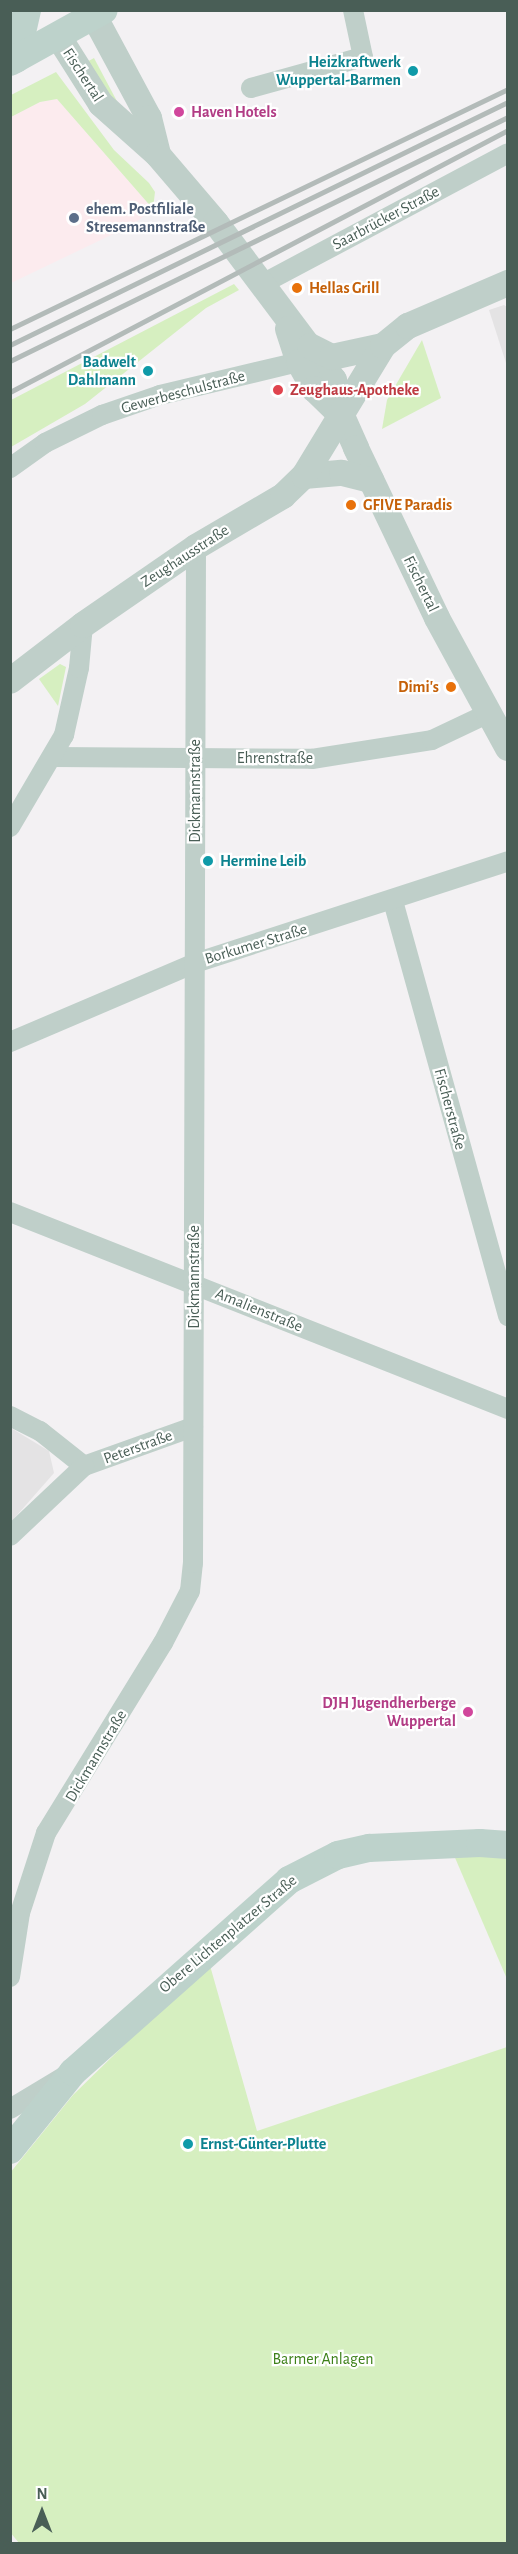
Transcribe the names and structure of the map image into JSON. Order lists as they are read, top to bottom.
{
  "streets": {
    "main road": ["Fischertal", "Obere Lichtenplatzer Straße"],
    "street": [
      "Saarbrücker Straße",
      "Gewerbeschulstraße",
      "Zeughausstraße",
      "Ehrenstraße",
      "Dickmannstraße",
      "Borkumer Straße",
      "Fischerstraße",
      "Amalienstraße",
      "Peterstraße"
    ]
  },
  "crossings": [
    ["Fischertal", "Saarbrücker Straße"],
    ["Fischertal", "Gewerbeschulstraße"],
    ["Fischertal", "Zeughausstraße"],
    ["Fischertal", "Ehrenstraße"],
    ["Zeughausstraße", "Dickmannstraße"],
    ["Ehrenstraße", "Dickmannstraße"],
    ["Dickmannstraße", "Borkumer Straße"],
    ["Dickmannstraße", "Amalienstraße"],
    ["Dickmannstraße", "Peterstraße"],
    ["Borkumer Straße", "Fischerstraße"]
  ],
  "parks": ["Barmer Anlagen"],
  "places": [
    "Heizkraftwerk Wuppertal-Barmen",
    "Haven Hotels",
    "ehem. Postfiliale Stresemannstraße",
    "Hellas Grill",
    "Badwelt Dahlmann",
    "Zeughaus-Apotheke",
    "GFIVE Paradis",
    "Dimi's",
    "Hermine Leib",
    "DJH Jugendherberge Wuppertal",
    "Ernst-Günter-Plutte"
  ],
  "north": "top"
}
